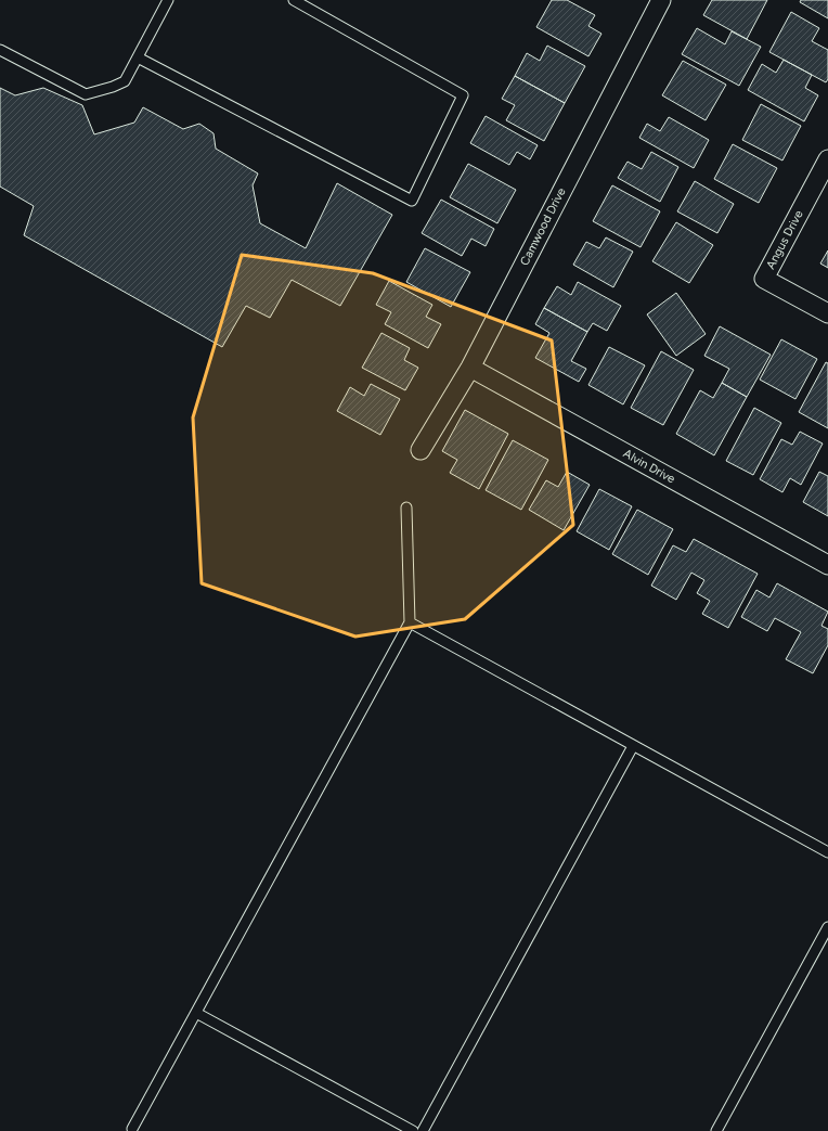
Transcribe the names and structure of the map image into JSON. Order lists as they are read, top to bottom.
{
  "streets": {
    "street": ["Camwood Drive", "Angus Drive", "Alvin Drive"]
  },
  "crossings": [
    ["Camwood Drive", "Alvin Drive"]
  ]
}
